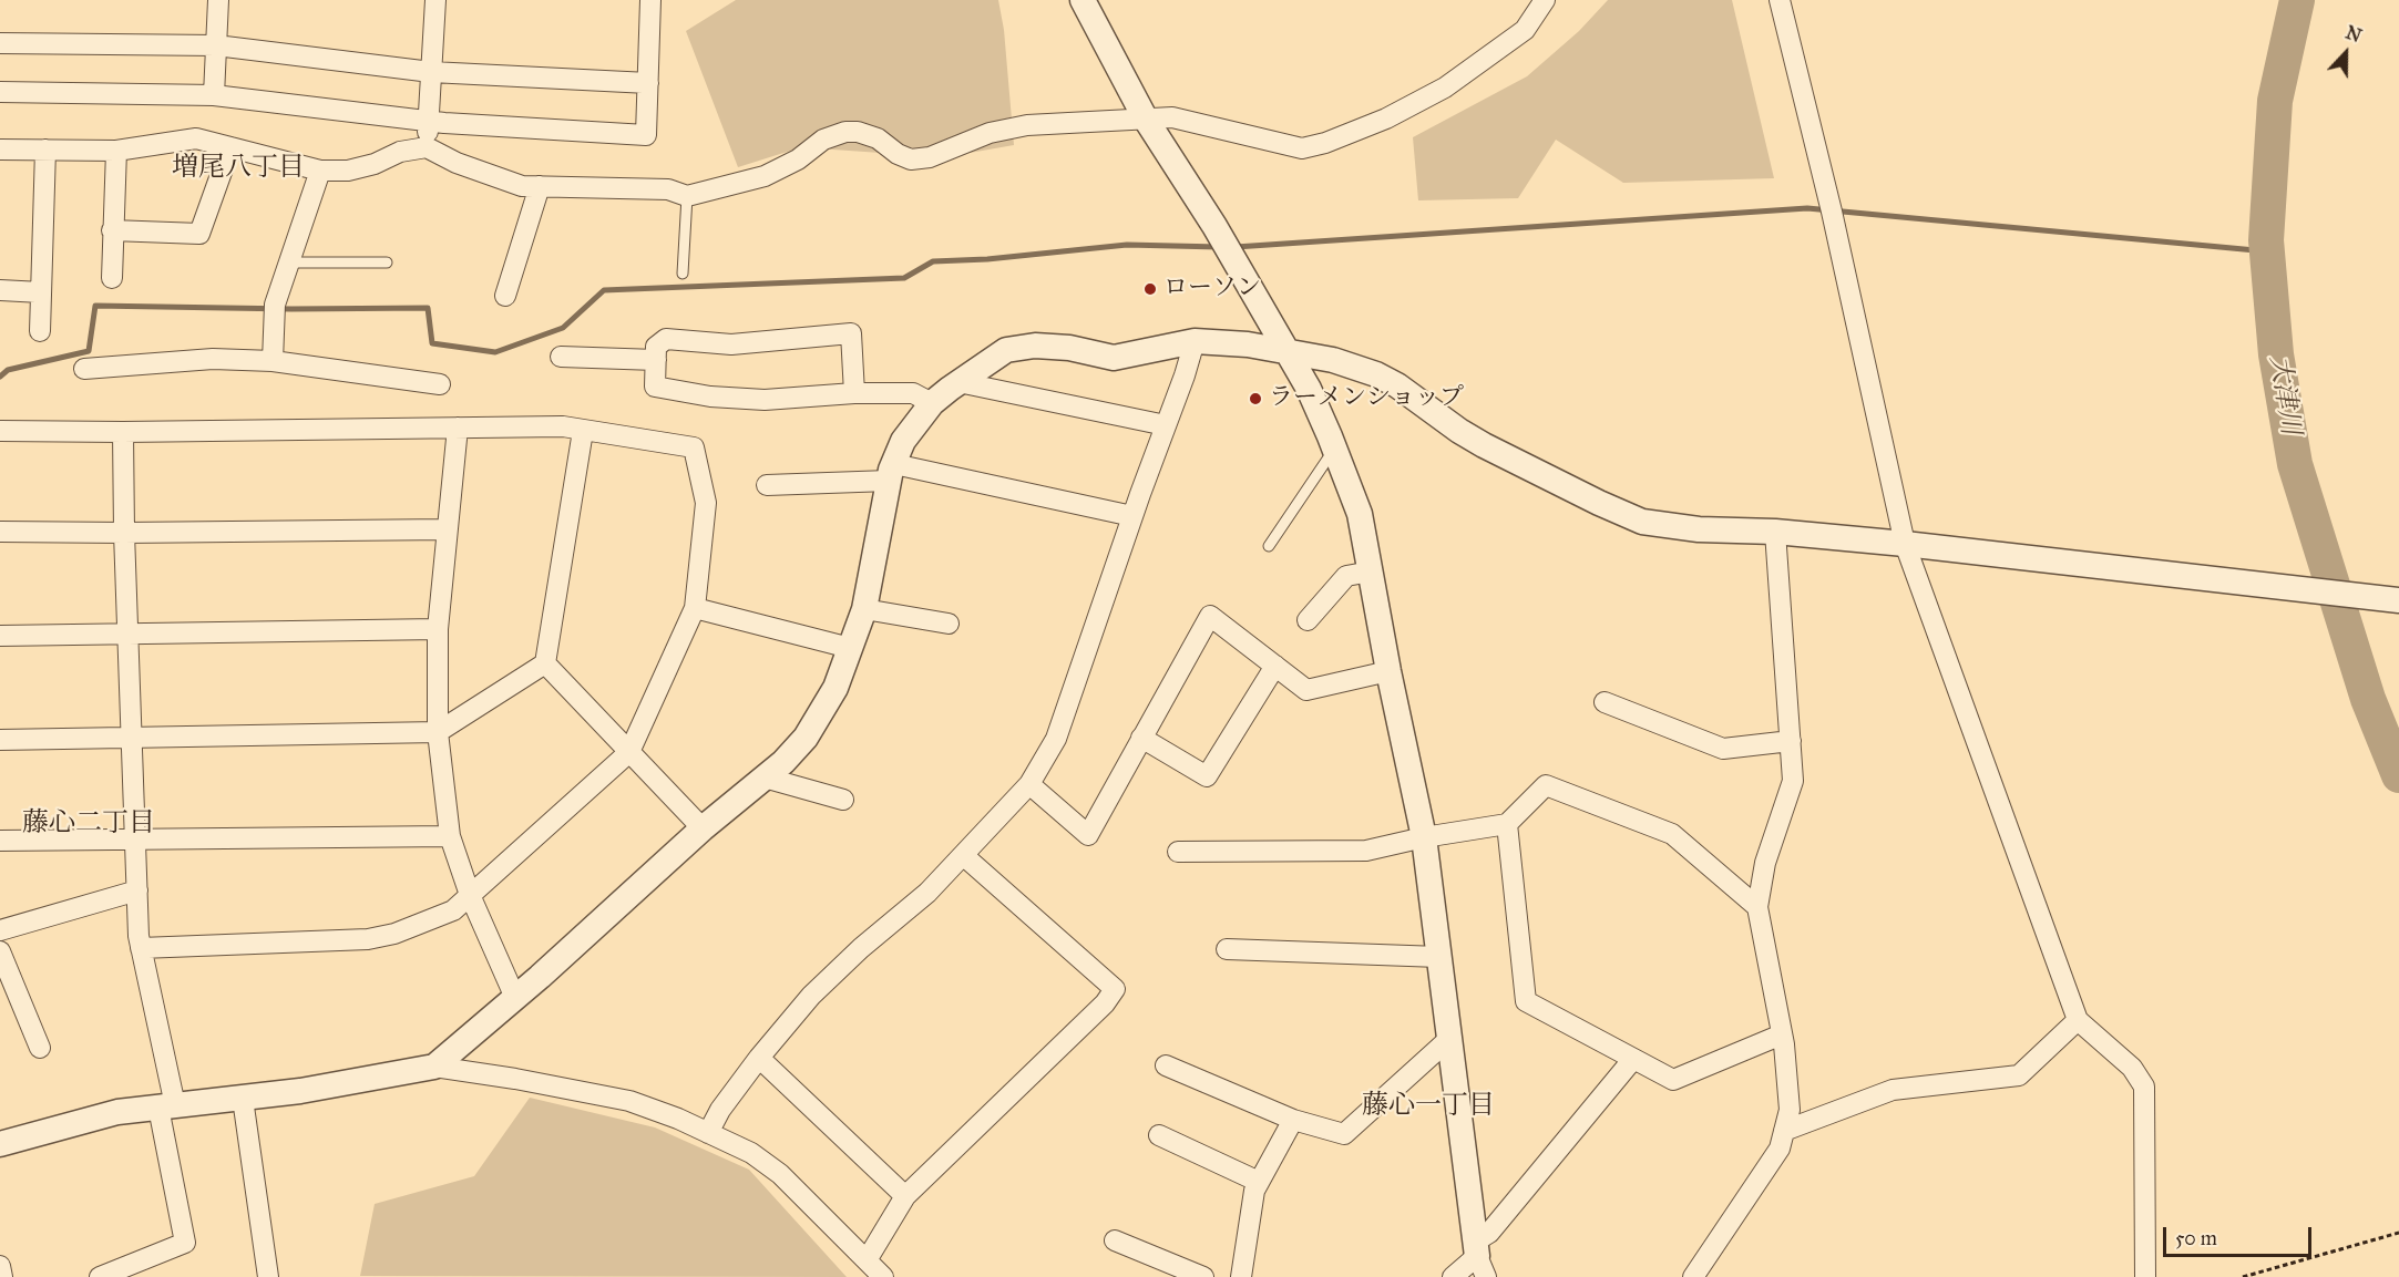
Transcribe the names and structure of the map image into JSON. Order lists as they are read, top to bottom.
{
  "districts": ["増尾八丁目", "藤心二丁目", "藤心一丁目"],
  "water": ["大津川"],
  "places": ["ローソン", "ラーメンショップ"],
  "scale_bar": "50 m",
  "north": "top"
}
